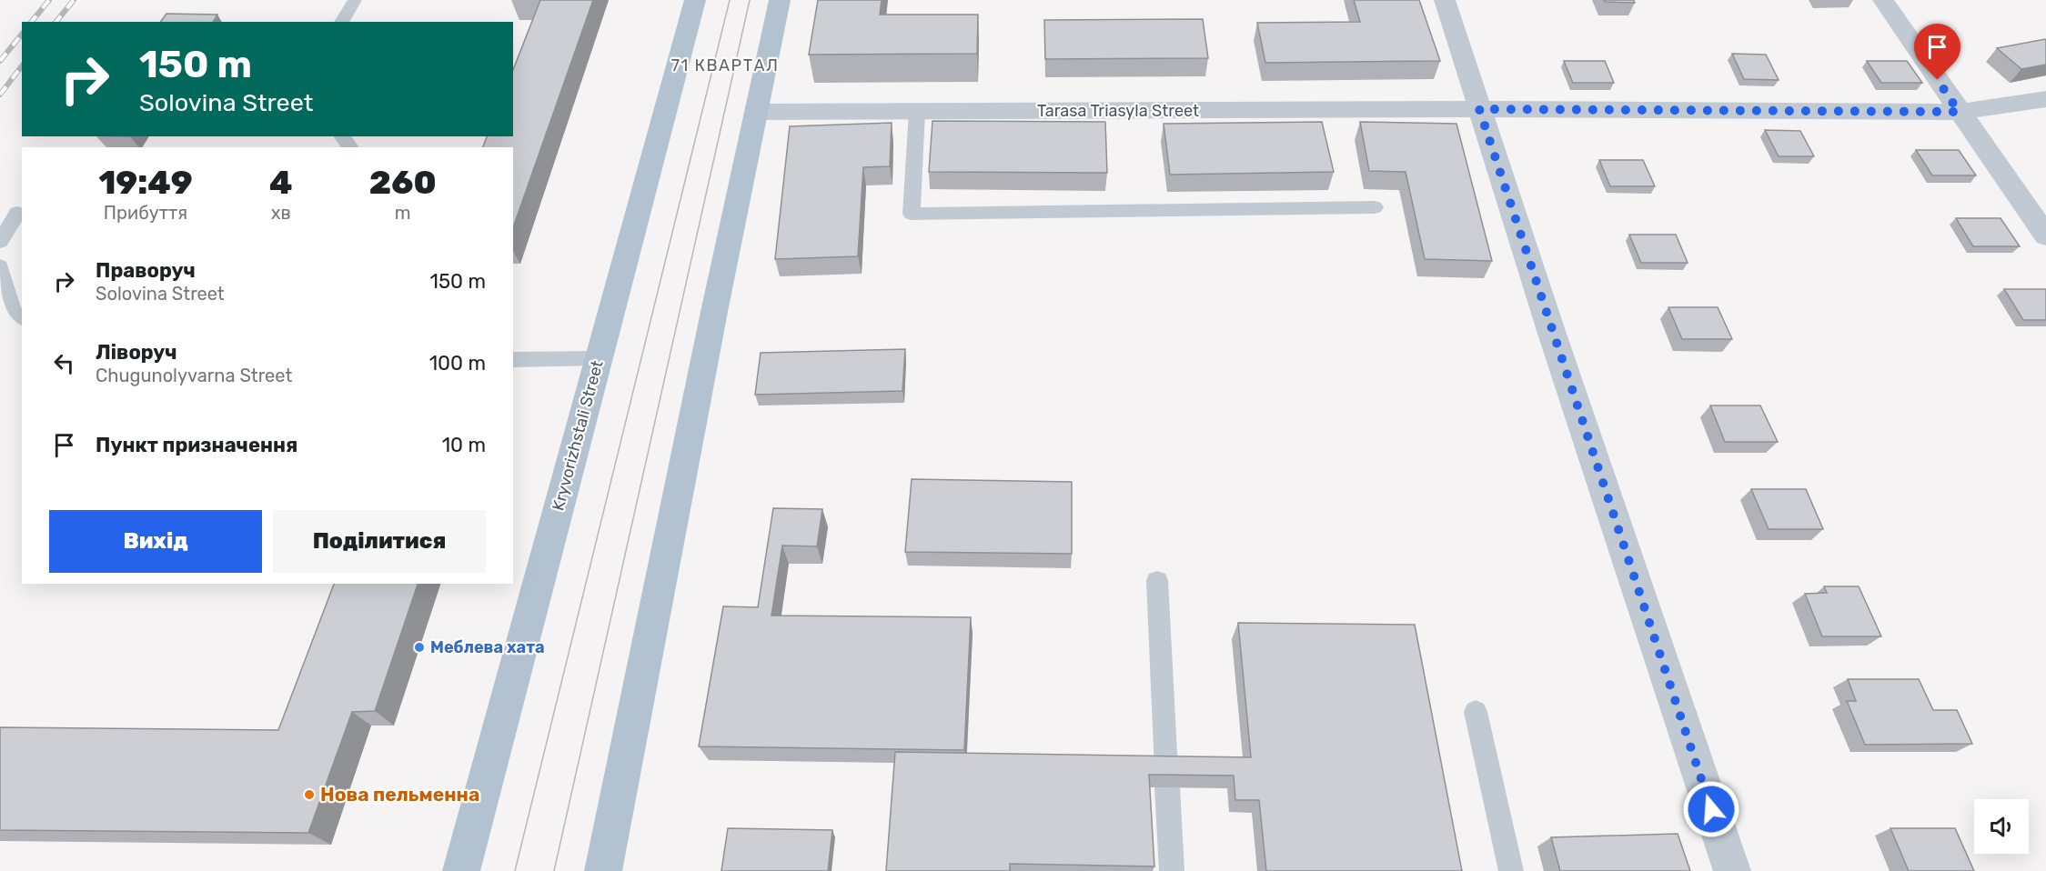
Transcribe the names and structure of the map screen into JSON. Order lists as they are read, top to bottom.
{
  "streets": {
    "main road": ["Kryvorizhstali Street"],
    "street": ["Tarasa Triasyla Street"]
  },
  "districts": ["71 КВАРТАЛ"],
  "places": ["Меблева хата", "Нова пельменна"],
  "page": {
    "turn": ["150 m", "Solovina Street"],
    "eta": [
      "19:49",
      "Прибуття",
      "4",
      "хв",
      "260",
      "m"
    ],
    "list": [
      {
        "name": "Праворуч",
        "note": "Solovina Street",
        "value": "150 m"
      },
      {
        "name": "Ліворуч",
        "note": "Chugunolyvarna Street",
        "value": "100 m"
      },
      {
        "name": "Пункт призначення",
        "value": "10 m"
      }
    ],
    "buttons": ["Вихід", "Поділитися"]
  }
}
